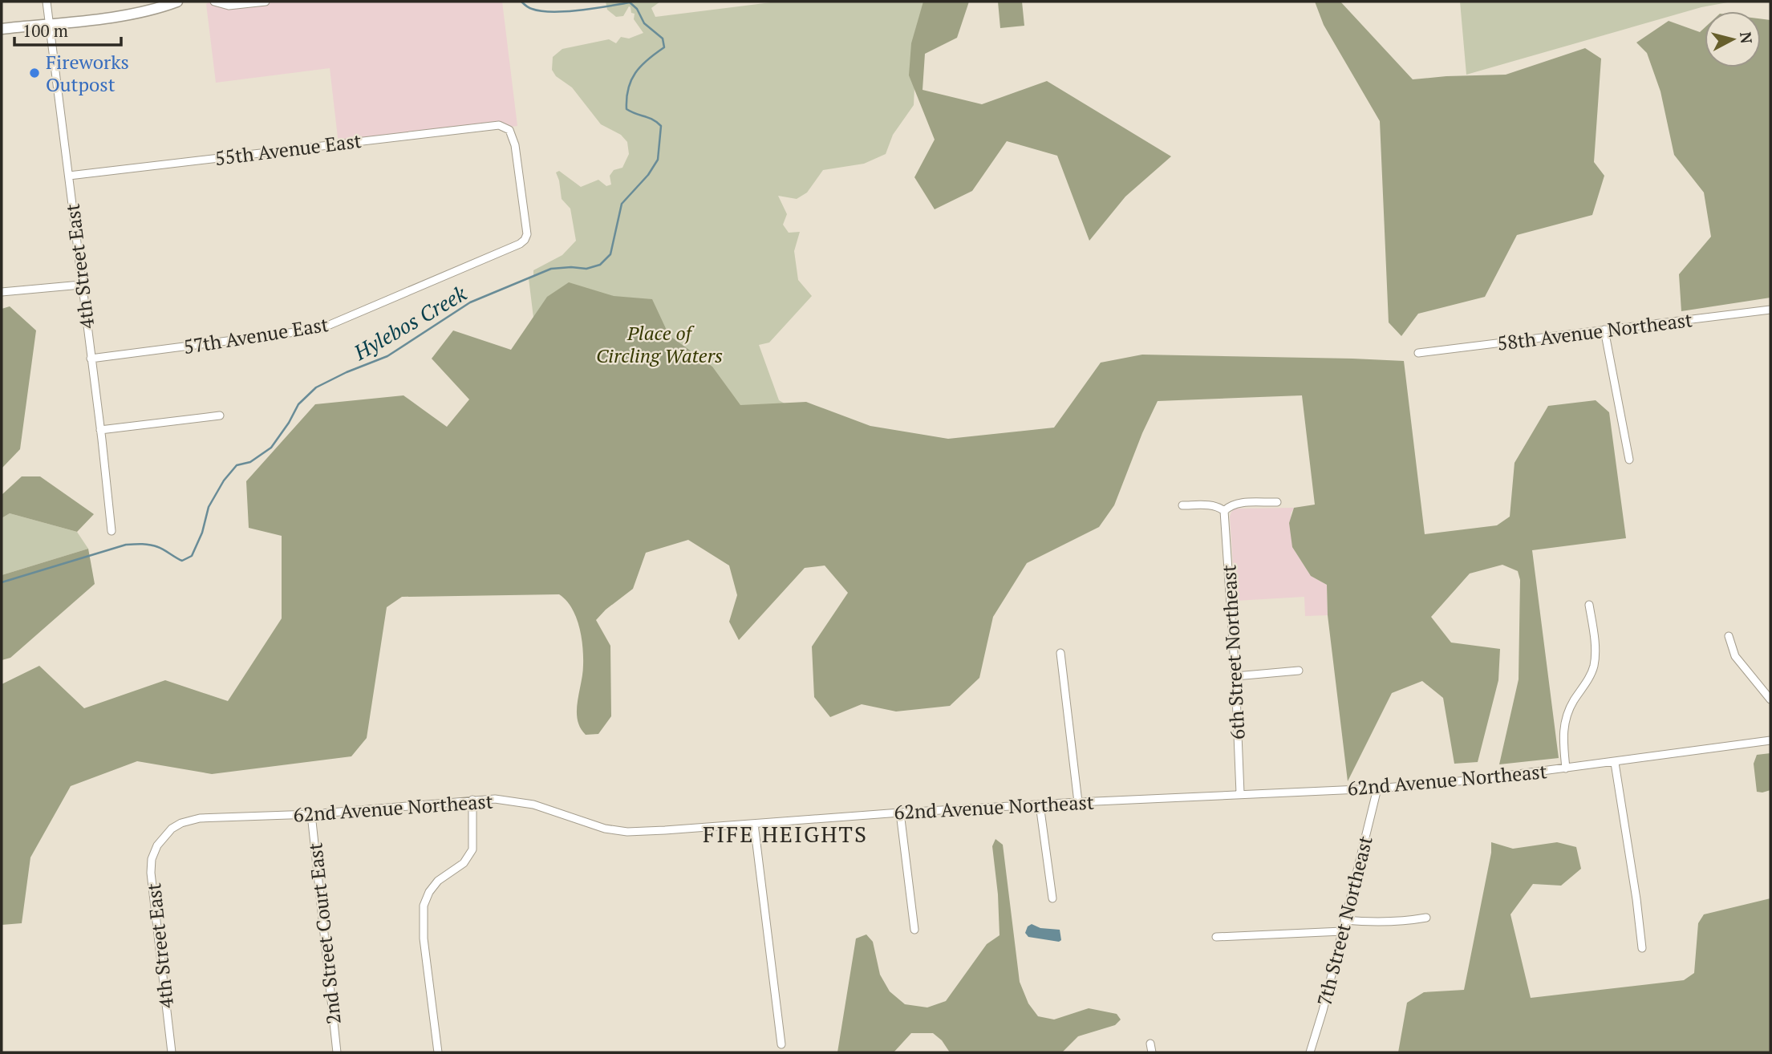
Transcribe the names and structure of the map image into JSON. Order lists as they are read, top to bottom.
{
  "streets": {
    "street": [
      "55th Avenue East",
      "4th Street East",
      "58th Avenue Northeast",
      "57th Avenue East",
      "6th Street Northeast",
      "62nd Avenue Northeast",
      "7th Street Northeast",
      "2nd Street Court East"
    ]
  },
  "crossings": [
    ["55th Avenue East", "4th Street East"],
    ["55th Avenue East", "57th Avenue East"],
    ["4th Street East", "57th Avenue East"],
    ["4th Street East", "62nd Avenue Northeast"],
    ["6th Street Northeast", "62nd Avenue Northeast"],
    ["62nd Avenue Northeast", "7th Street Northeast"],
    ["62nd Avenue Northeast", "2nd Street Court East"]
  ],
  "districts": ["FIFE HEIGHTS"],
  "water": ["Hylebos Creek"],
  "parks": ["Place of Circling Waters"],
  "places": ["Fireworks Outpost"],
  "scale_bar": "100 m",
  "north": "right"
}
